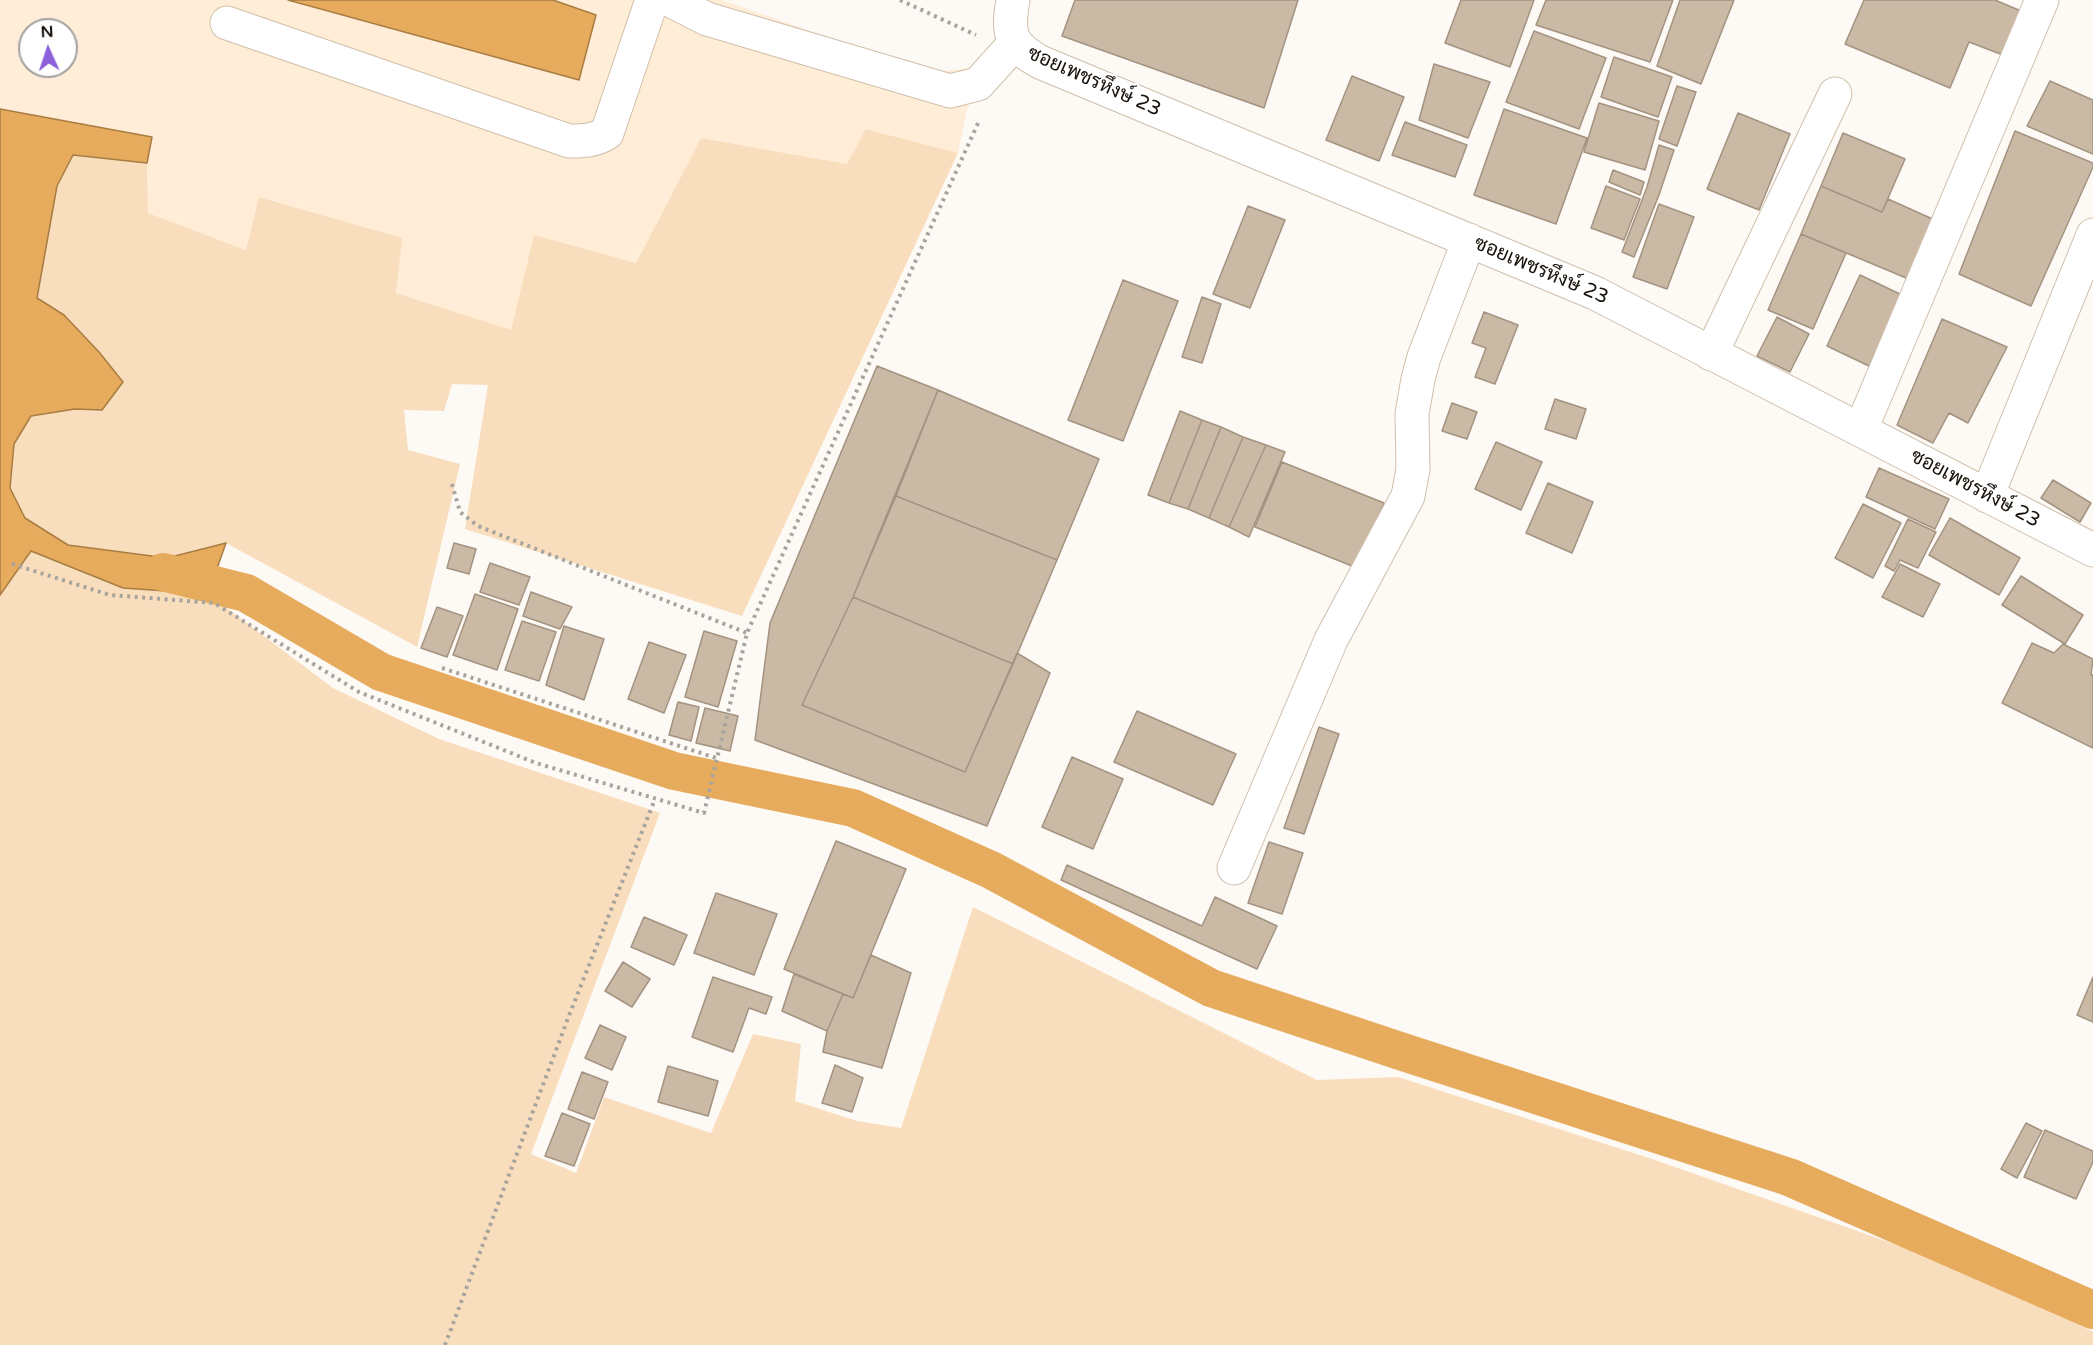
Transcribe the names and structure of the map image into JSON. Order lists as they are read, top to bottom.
{
  "streets": {
    "street": ["ซอยเพชรหึงษ์ 23"]
  },
  "north": "top"
}
